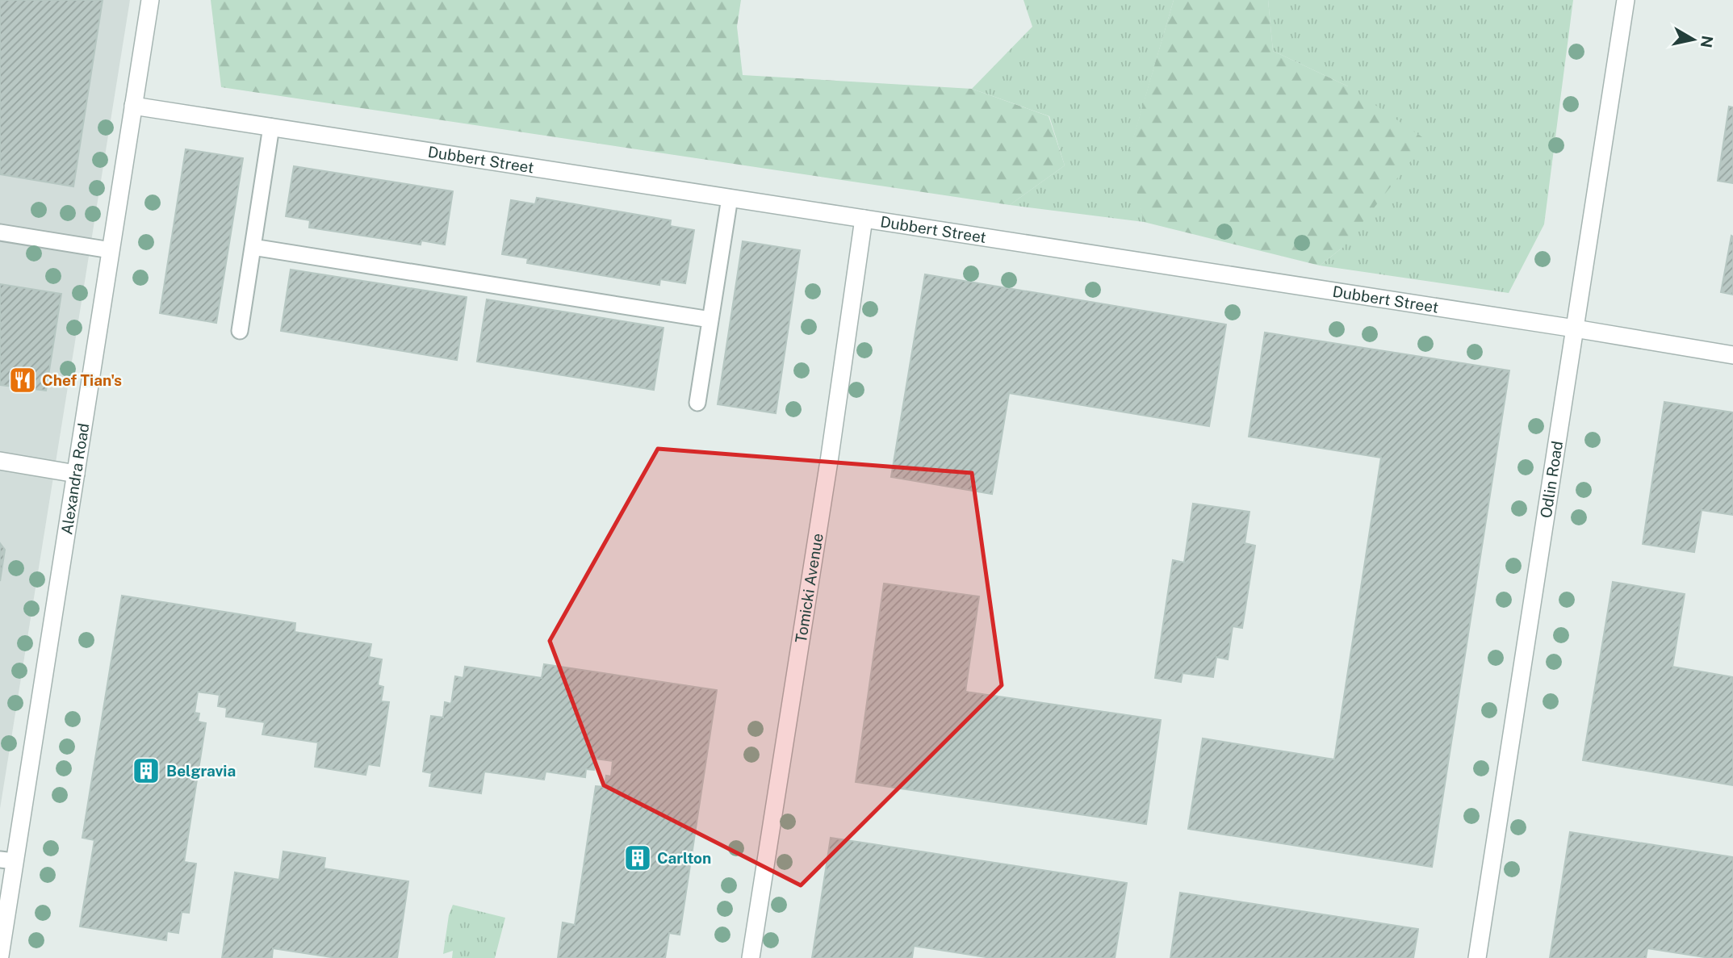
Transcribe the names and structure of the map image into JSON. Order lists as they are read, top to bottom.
{
  "streets": {
    "street": [
      "Dubbert Street",
      "Alexandra Road",
      "Odlin Road",
      "Tomicki Avenue"
    ]
  },
  "crossings": [
    ["Dubbert Street", "Alexandra Road"],
    ["Dubbert Street", "Odlin Road"],
    ["Dubbert Street", "Tomicki Avenue"]
  ],
  "places": {
    "restaurant": ["Chef Tian's"],
    "building": ["Belgravia", "Carlton"]
  },
  "north": "right"
}
